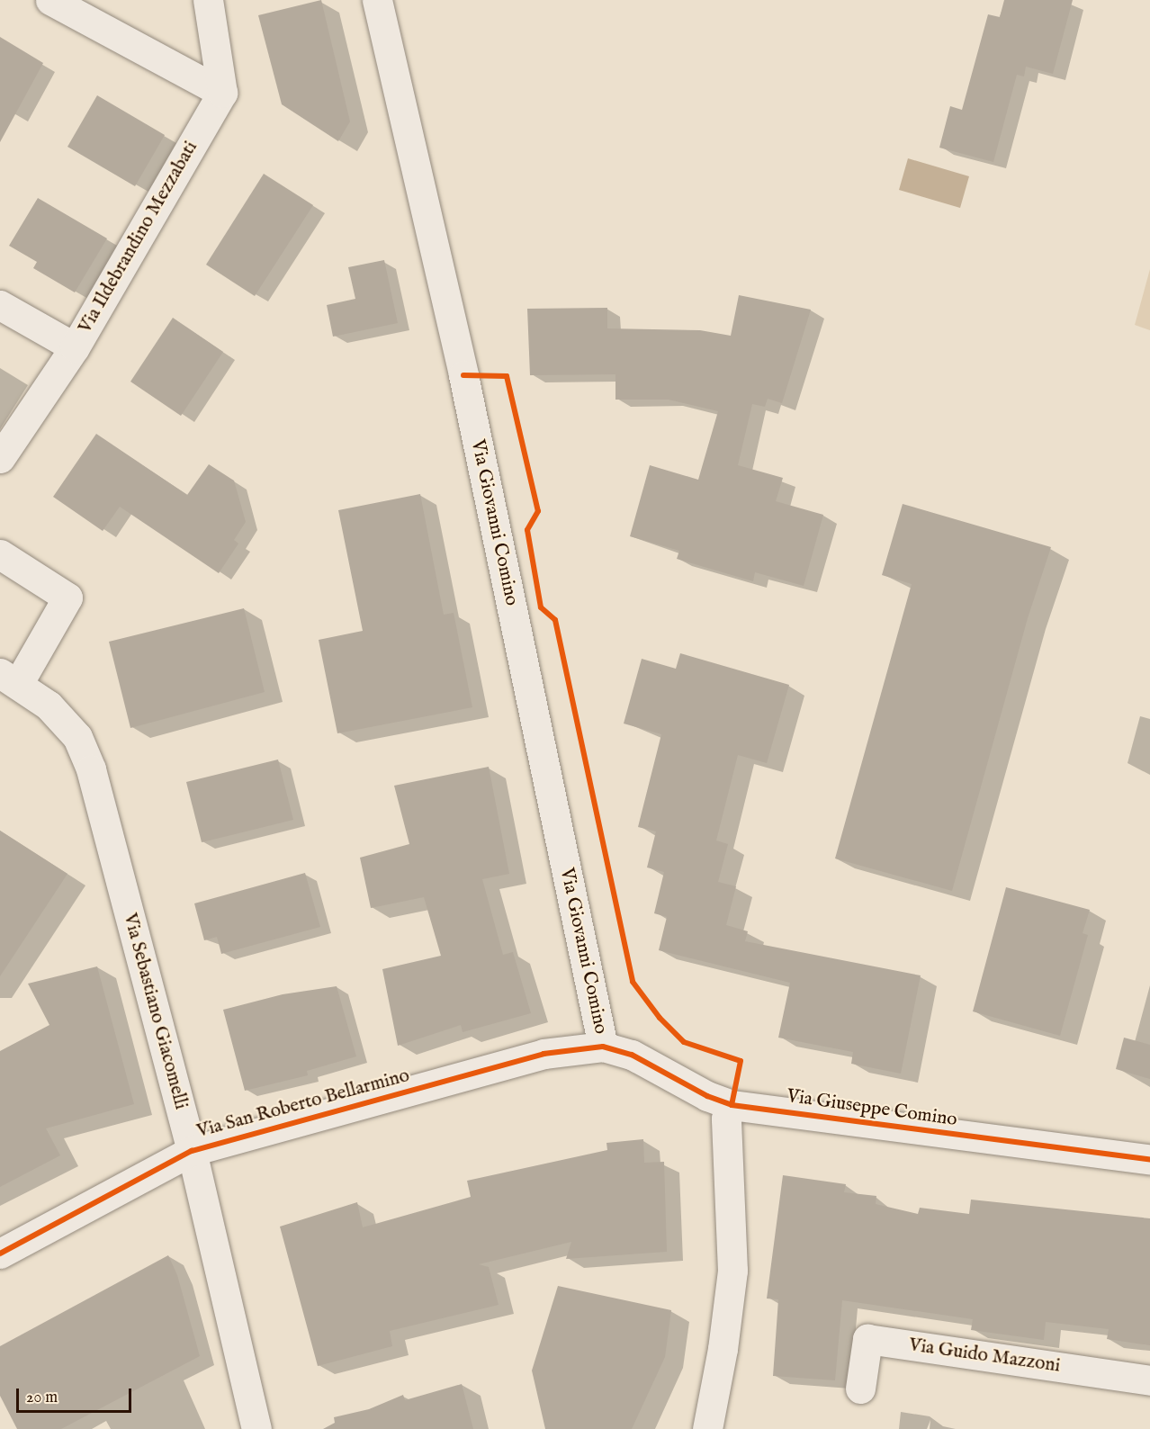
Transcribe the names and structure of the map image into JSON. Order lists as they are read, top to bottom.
{
  "streets": {
    "street": [
      "Via Ildebrandino Mezzabati",
      "Via Giovanni Comino",
      "Via Sebastiano Giacomelli",
      "Via San Roberto Bellarmino",
      "Via Giuseppe Comino",
      "Via Guido Mazzoni"
    ]
  },
  "crossings": [
    ["Via Giovanni Comino", "Via San Roberto Bellarmino"],
    ["Via Giovanni Comino", "Via Giuseppe Comino"],
    ["Via Sebastiano Giacomelli", "Via San Roberto Bellarmino"],
    ["Via San Roberto Bellarmino", "Via Giuseppe Comino"]
  ],
  "scale_bar": "20 m"
}
